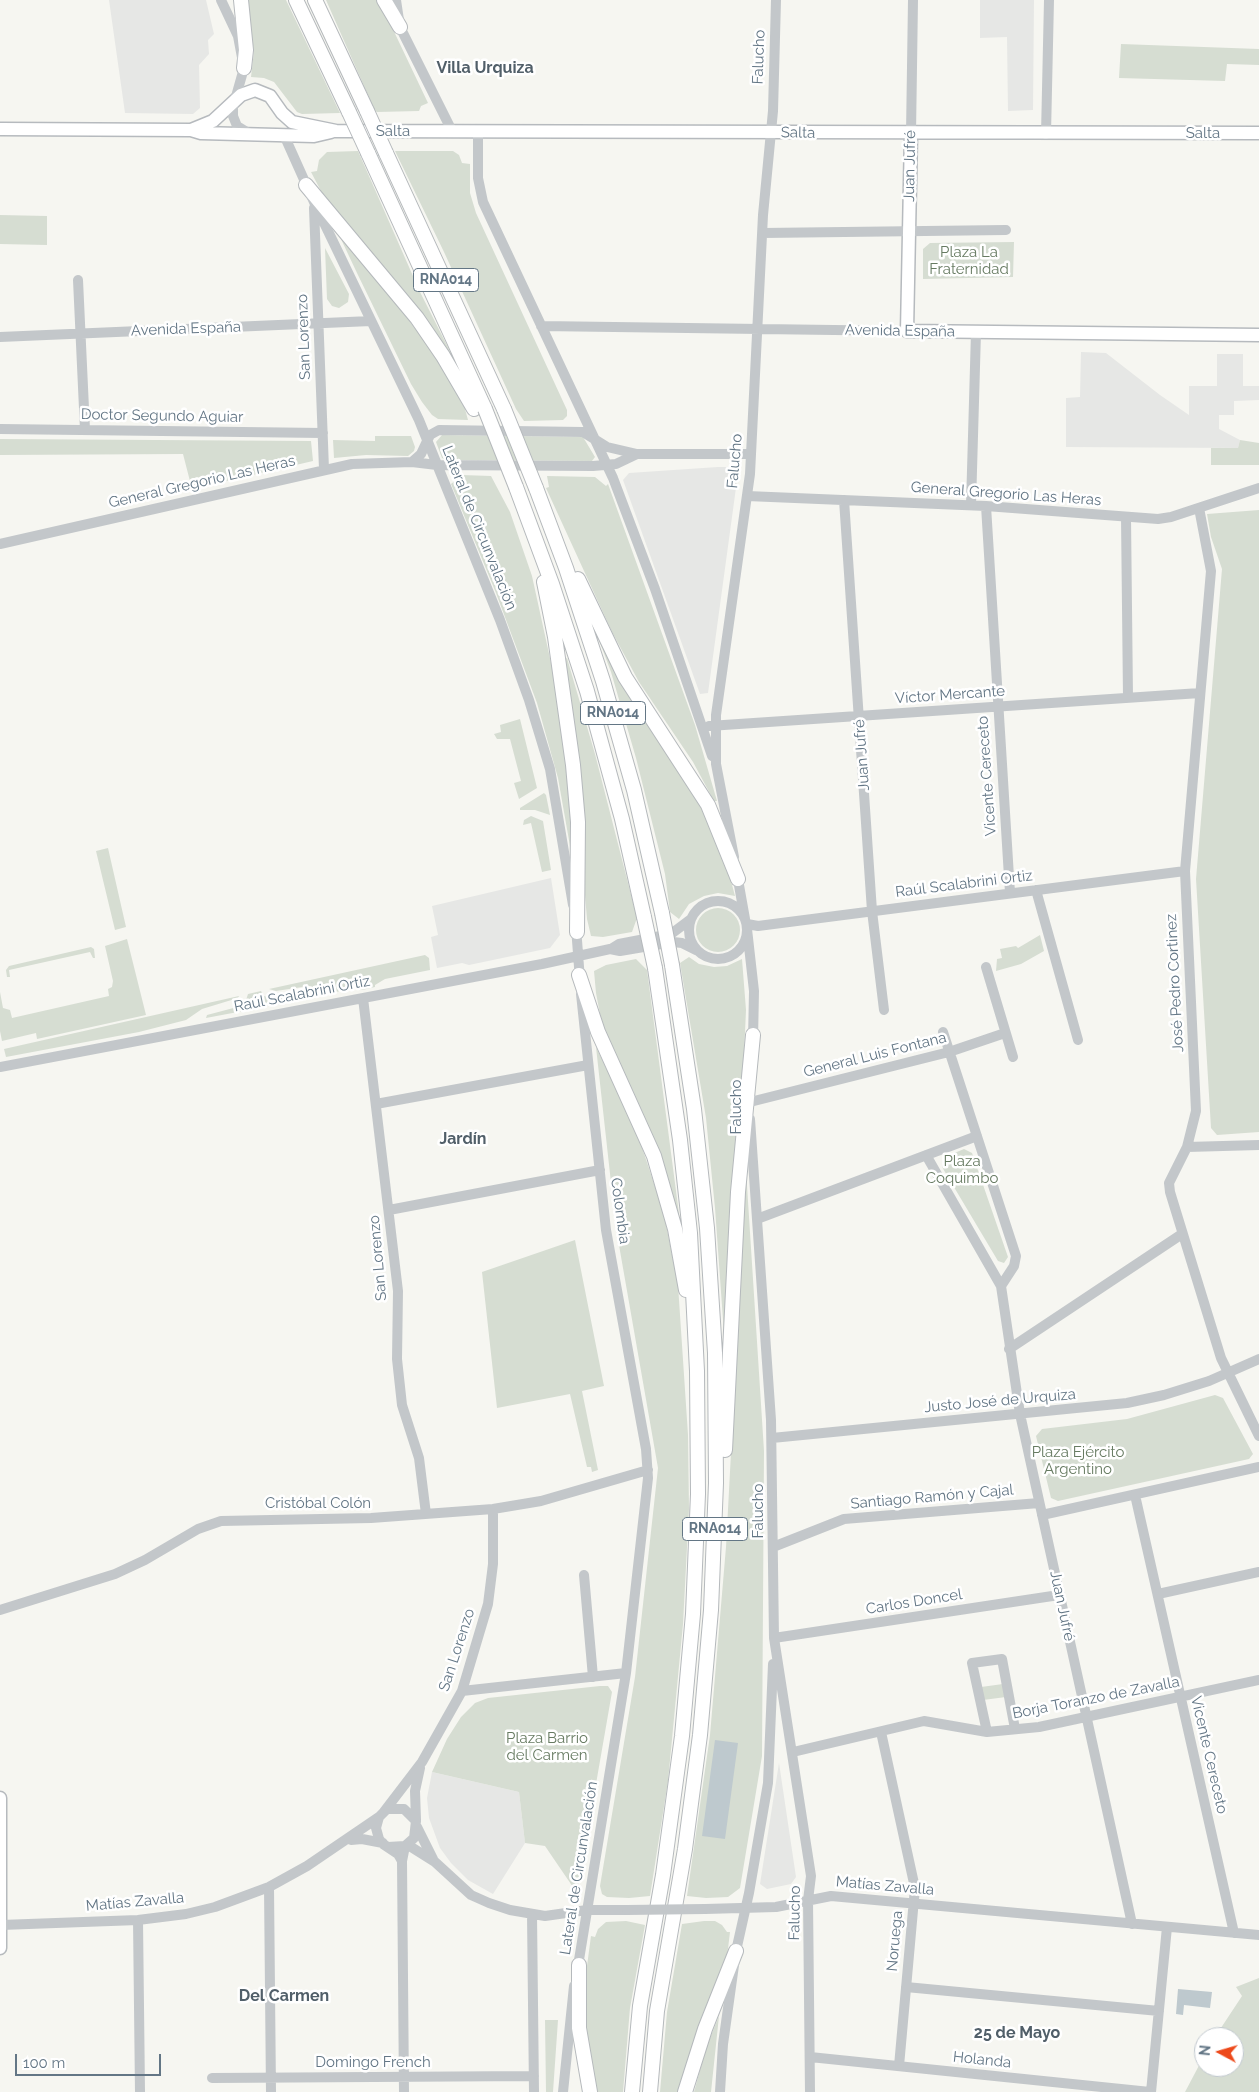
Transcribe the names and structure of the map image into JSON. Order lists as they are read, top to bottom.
{
  "streets": {
    "highway": ["RNA014"],
    "main road": ["Salta", "Juan Jufré", "Avenida España"],
    "street": [
      "Falucho",
      "San Lorenzo",
      "Doctor Segundo Aguiar",
      "General Gregorio Las Heras",
      "Lateral de Circunvalación",
      "Víctor Mercante",
      "Vicente Cereceto",
      "Raúl Scalabrini Ortiz",
      "José Pedro Cortinez",
      "General Luis Fontana",
      "Colombia",
      "Justo José de Urquiza",
      "Santiago Ramón y Cajal",
      "Cristóbal Colón",
      "Carlos Doncel",
      "Borja Toranzo de Zavalla",
      "Matías Zavalla",
      "Noruega",
      "Holanda",
      "Domingo French"
    ]
  },
  "crossings": [
    ["Falucho", "Salta"],
    ["Falucho", "Avenida España"],
    ["Falucho", "General Gregorio Las Heras"],
    ["Falucho", "Víctor Mercante"],
    ["Falucho", "Raúl Scalabrini Ortiz"],
    ["Falucho", "General Luis Fontana"],
    ["Falucho", "Justo José de Urquiza"],
    ["Falucho", "Santiago Ramón y Cajal"],
    ["Falucho", "Carlos Doncel"],
    ["Falucho", "Borja Toranzo de Zavalla"],
    ["Falucho", "Matías Zavalla"],
    ["Falucho", "Holanda"],
    ["Salta", "Juan Jufré"],
    ["Salta", "Lateral de Circunvalación"],
    ["Juan Jufré", "Avenida España"],
    ["Juan Jufré", "General Gregorio Las Heras"],
    ["Juan Jufré", "Víctor Mercante"],
    ["Juan Jufré", "Raúl Scalabrini Ortiz"],
    ["Juan Jufré", "Justo José de Urquiza"],
    ["Juan Jufré", "Santiago Ramón y Cajal"],
    ["Juan Jufré", "Carlos Doncel"],
    ["Juan Jufré", "Borja Toranzo de Zavalla"],
    ["Juan Jufré", "Matías Zavalla"],
    ["Avenida España", "San Lorenzo"],
    ["Avenida España", "Lateral de Circunvalación"],
    ["San Lorenzo", "Doctor Segundo Aguiar"],
    ["San Lorenzo", "General Gregorio Las Heras"],
    ["San Lorenzo", "Lateral de Circunvalación"],
    ["San Lorenzo", "Raúl Scalabrini Ortiz"],
    ["San Lorenzo", "Cristóbal Colón"],
    ["San Lorenzo", "Matías Zavalla"],
    ["General Gregorio Las Heras", "Lateral de Circunvalación"],
    ["General Gregorio Las Heras", "Vicente Cereceto"],
    ["General Gregorio Las Heras", "José Pedro Cortinez"],
    ["Lateral de Circunvalación", "Raúl Scalabrini Ortiz"],
    ["Lateral de Circunvalación", "Colombia"],
    ["Lateral de Circunvalación", "Cristóbal Colón"],
    ["Lateral de Circunvalación", "Matías Zavalla"],
    ["Víctor Mercante", "Vicente Cereceto"],
    ["Víctor Mercante", "José Pedro Cortinez"],
    ["Vicente Cereceto", "Raúl Scalabrini Ortiz"],
    ["Vicente Cereceto", "Borja Toranzo de Zavalla"],
    ["Vicente Cereceto", "Matías Zavalla"],
    ["Raúl Scalabrini Ortiz", "José Pedro Cortinez"],
    ["Raúl Scalabrini Ortiz", "Colombia"],
    ["José Pedro Cortinez", "Justo José de Urquiza"],
    ["Colombia", "Cristóbal Colón"],
    ["Borja Toranzo de Zavalla", "Noruega"],
    ["Matías Zavalla", "Noruega"],
    ["Noruega", "Holanda"]
  ],
  "districts": [
    "Villa Urquiza",
    "Jardín",
    "Del Carmen",
    "25 de Mayo"
  ],
  "parks": [
    "Plaza La Fraternidad",
    "Plaza Coquimbo",
    "Plaza Ejército Argentino",
    "Plaza Barrio del Carmen"
  ],
  "scale_bar": "100 m",
  "north": "left"
}
